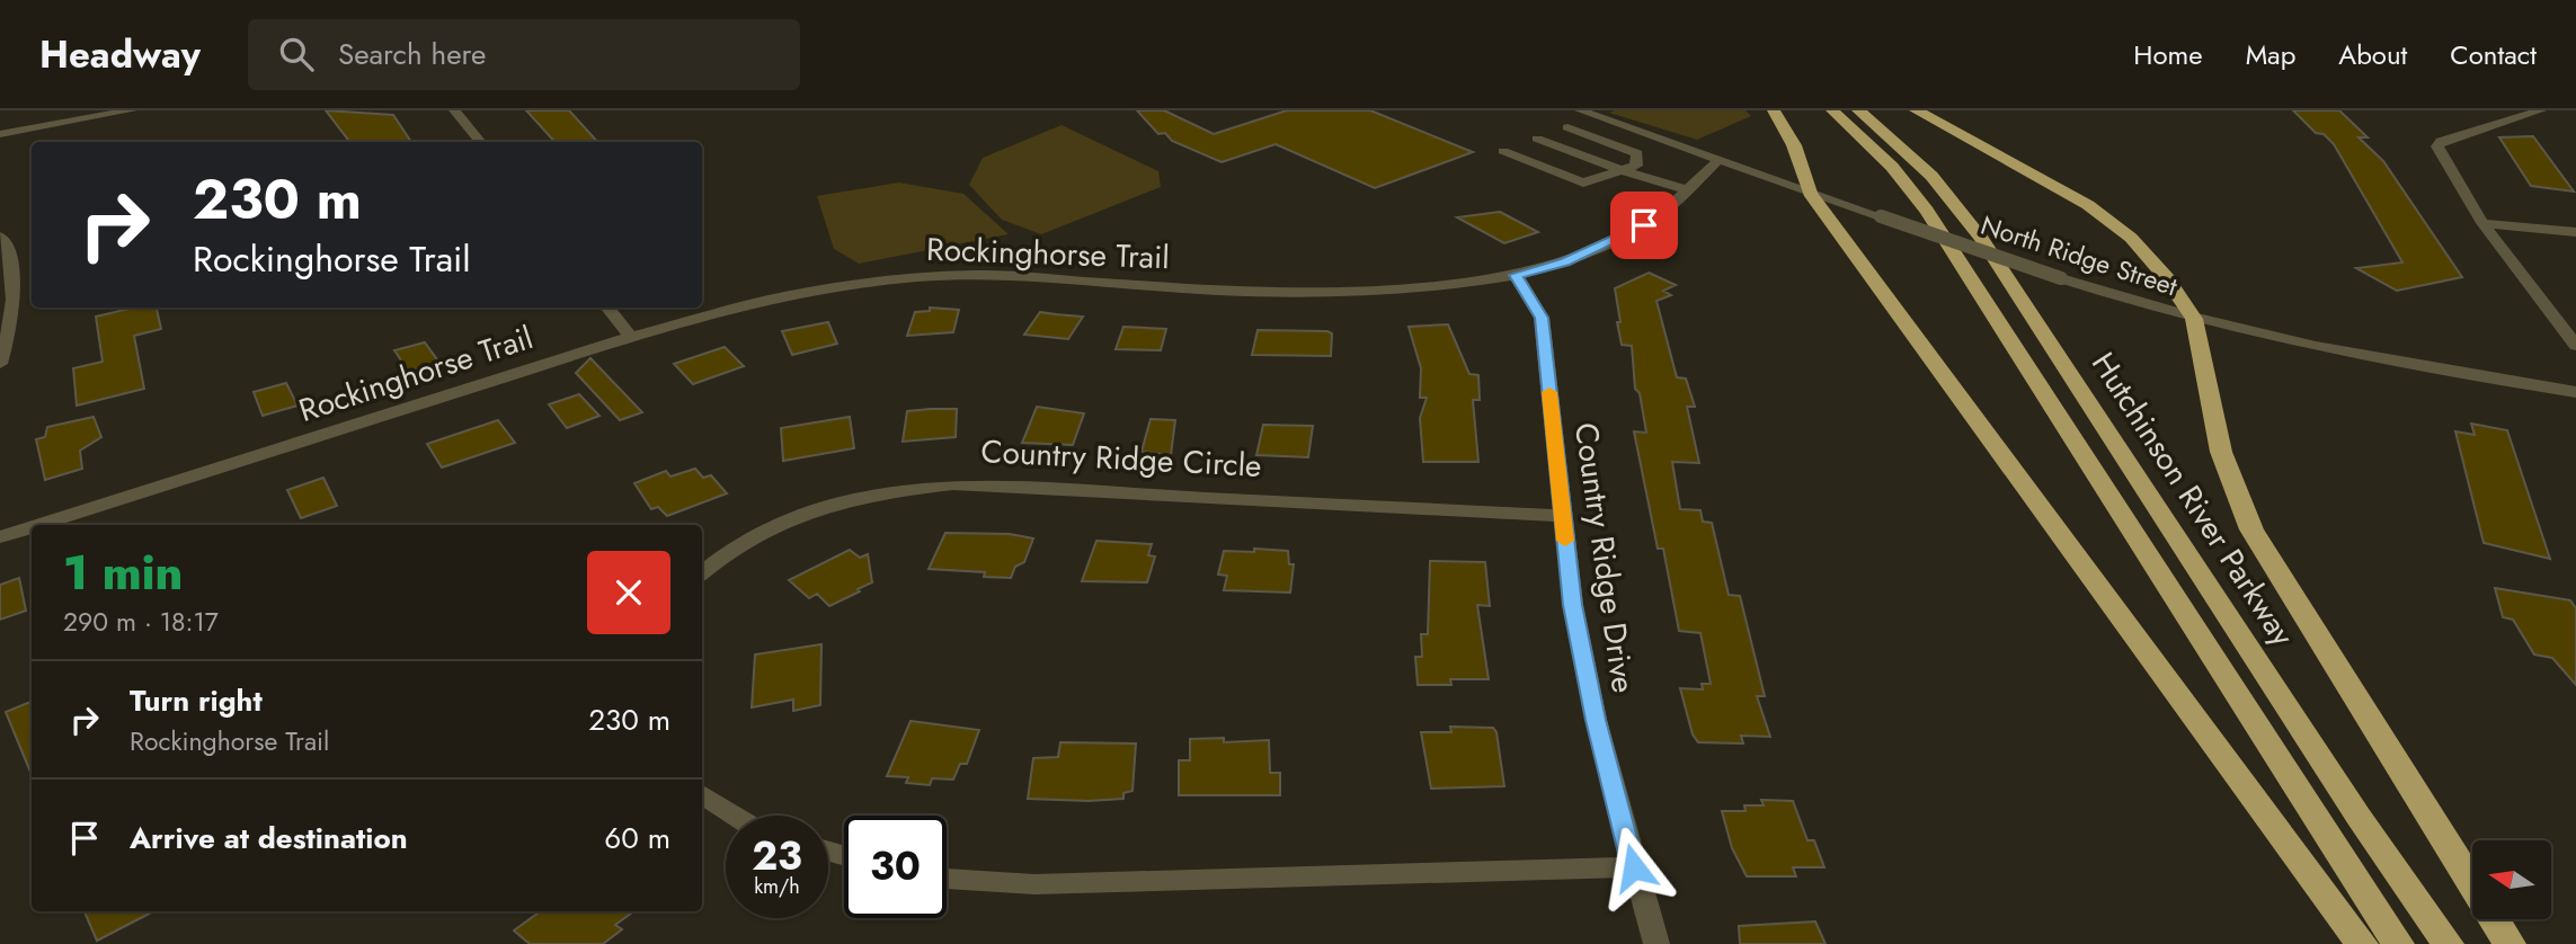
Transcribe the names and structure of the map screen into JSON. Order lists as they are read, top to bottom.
{
  "streets": {
    "highway": ["Hutchinson River Parkway"],
    "street": [
      "Rockinghorse Trail",
      "North Ridge Street",
      "Country Ridge Circle",
      "Country Ridge Drive"
    ]
  },
  "crossings": [
    ["Rockinghorse Trail", "North Ridge Street"],
    ["Rockinghorse Trail", "Country Ridge Drive"],
    ["Country Ridge Circle", "Country Ridge Drive"]
  ],
  "north": "left",
  "page": {
    "header": "Headway",
    "search": "Search here",
    "nav": [
      "Home",
      "Map",
      "About",
      "Contact"
    ],
    "turn": ["230 m", "Rockinghorse Trail"],
    "heading": ["1 min", "290 m · 18:17"],
    "list": [
      {
        "name": "Turn right",
        "note": "Rockinghorse Trail",
        "value": "230 m"
      },
      {
        "name": "Arrive at destination",
        "value": "60 m"
      }
    ],
    "speed": "23 km/h",
    "limit": "30"
  }
}
